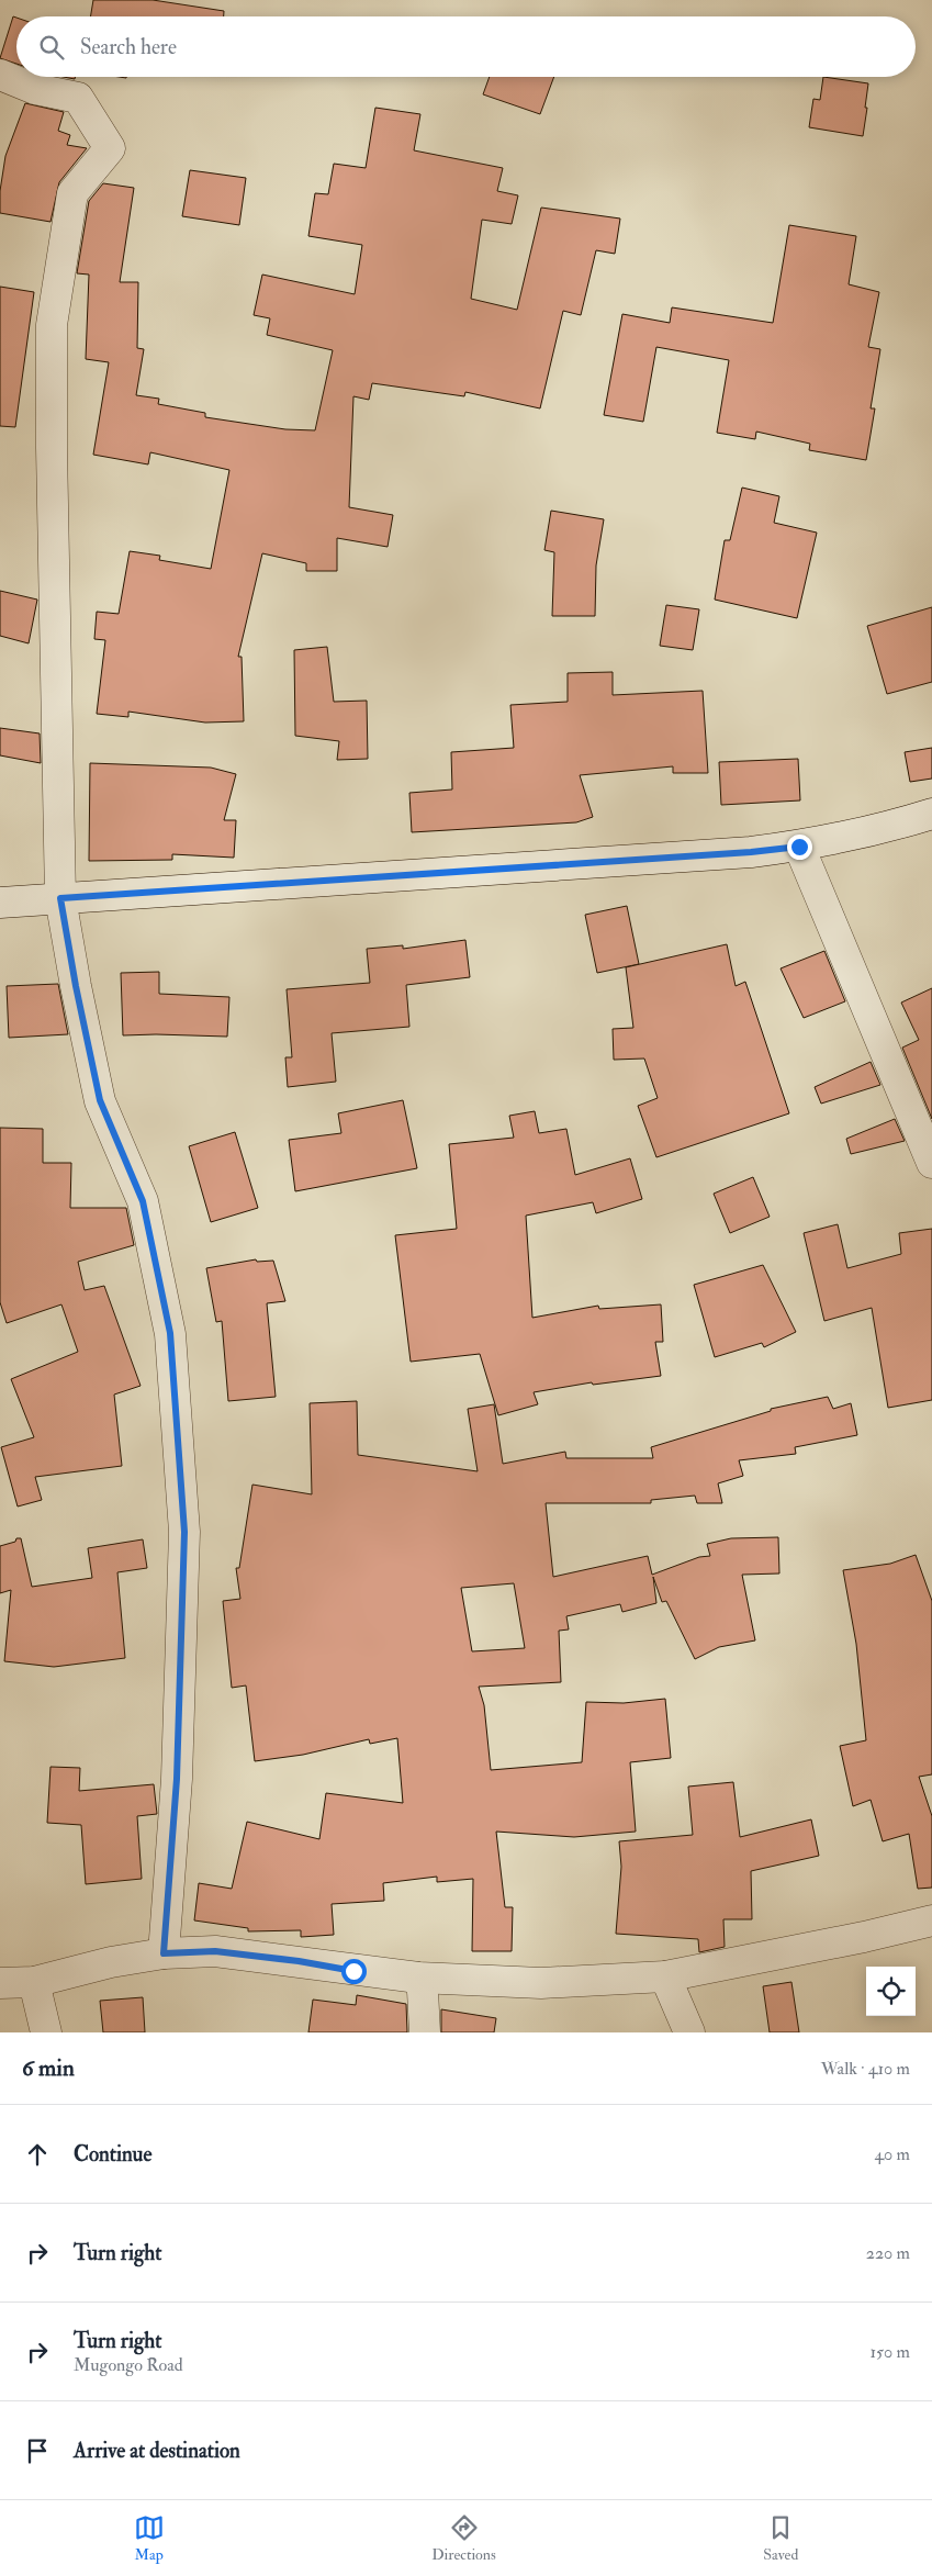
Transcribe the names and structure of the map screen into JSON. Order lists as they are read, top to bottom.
{
  "page": {
    "search": "Search here",
    "heading": ["6 min", "Walk · 410 m"],
    "list": [
      ["Continue", "40 m"],
      ["Turn right", "220 m"],
      ["Turn right", "Mugongo Road", "150 m"],
      "Arrive at destination"
    ],
    "nav": ["Map", "Directions", "Saved"]
  }
}
